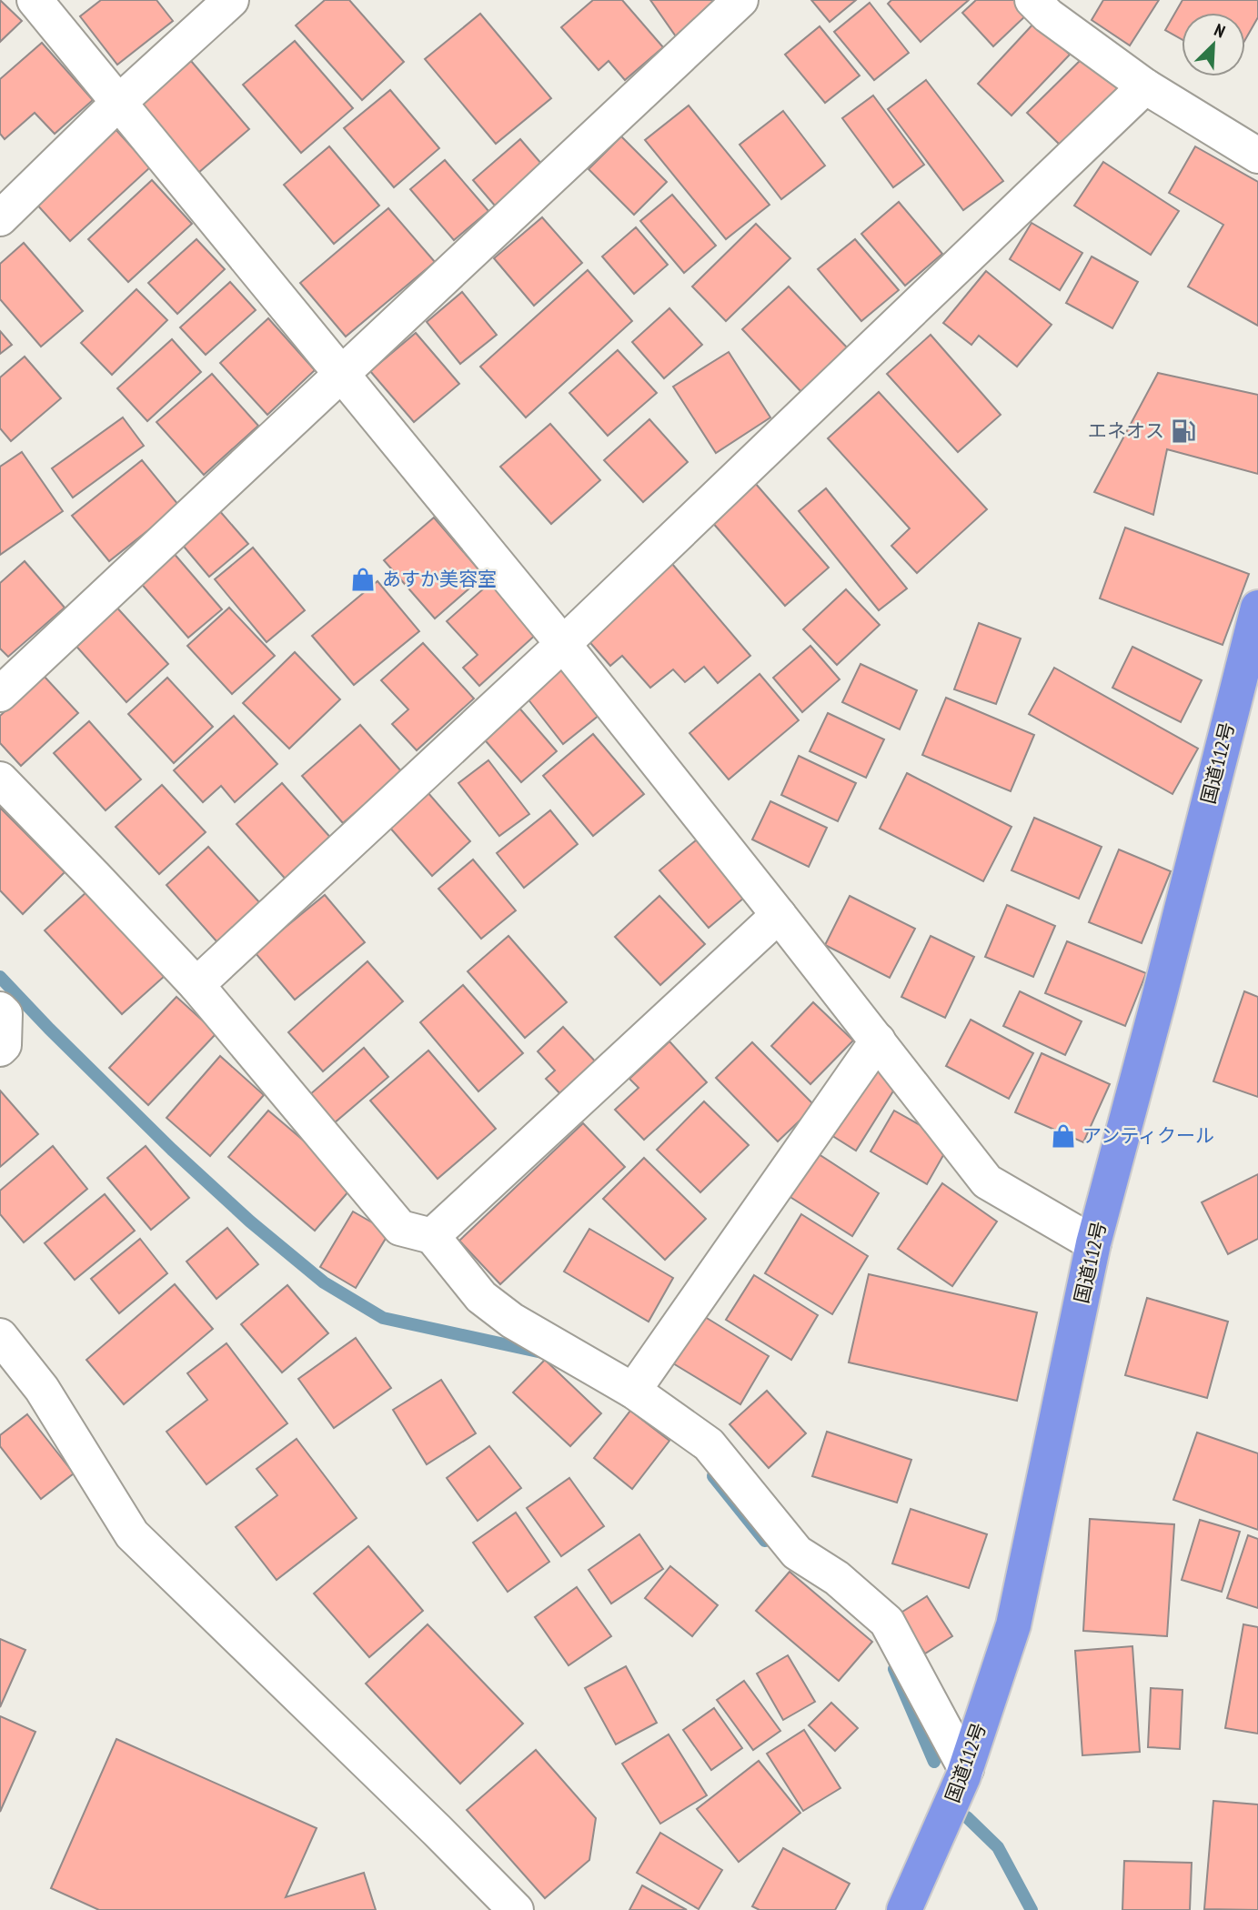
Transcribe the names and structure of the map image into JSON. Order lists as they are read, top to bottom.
{
  "streets": {
    "highway": ["国道112号"]
  },
  "places": {
    "fuel station": ["エネオス"],
    "shop": ["あすか美容室", "アンティクール"]
  },
  "north": "top right"
}
